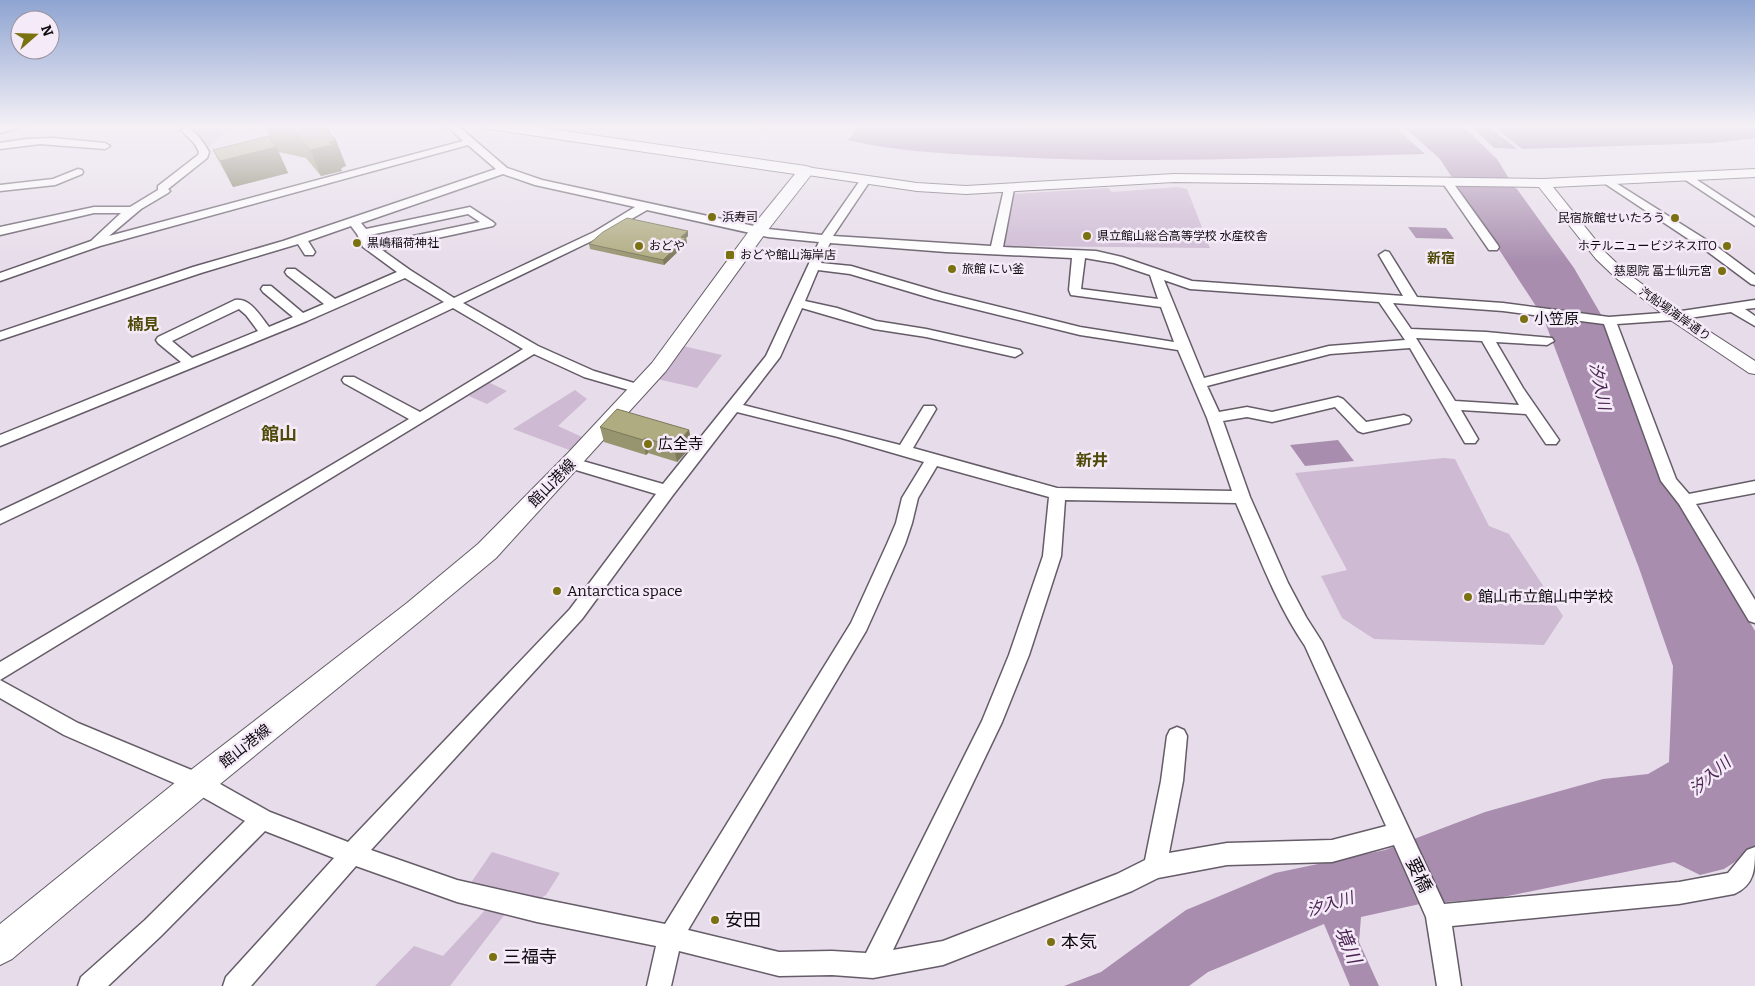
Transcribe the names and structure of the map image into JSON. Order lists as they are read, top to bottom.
{
  "streets": {
    "main road": ["館山港線"],
    "street": ["汽船場海岸通り", "要橋"]
  },
  "districts": [
    "新宿",
    "楠見",
    "館山",
    "新井"
  ],
  "water": ["汐入川", "境川"],
  "places": {
    "other": [
      "浜寿司",
      "民宿旅館せいたろう",
      "県立館山総合高等学校 水産校舎",
      "黒嶋稲荷神社",
      "おどや",
      "ホテルニュービジネスITO",
      "旅館 にい釜",
      "慈恩院 冨士仙元宮",
      "小笠原",
      "広全寺",
      "Antarctica space",
      "館山市立館山中学校",
      "安田",
      "本気",
      "三福寺"
    ],
    "transit": ["おどや館山海岸店"]
  },
  "north": "right"
}
